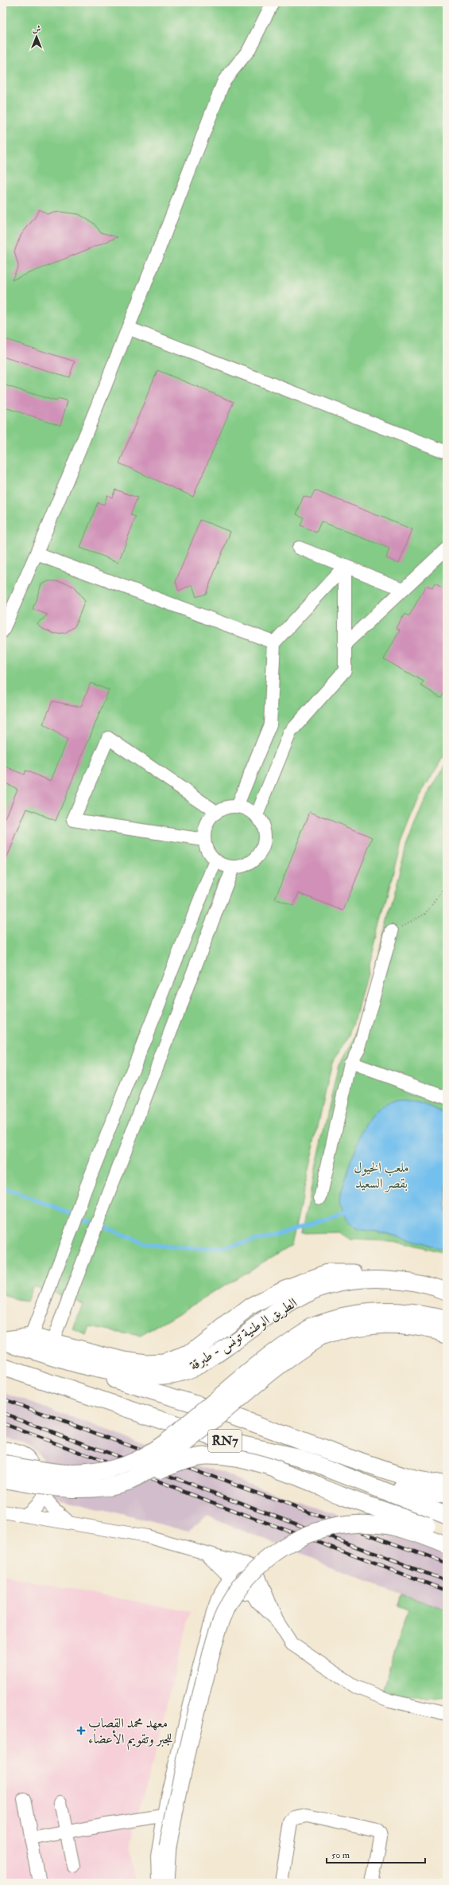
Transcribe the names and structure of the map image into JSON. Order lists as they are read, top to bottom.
{
  "streets": {
    "main road": ["الطريق الوطنية تونس - طبرقة", "RN7"]
  },
  "parks": ["ملعب الخيول بقصر السعيد"],
  "places": {
    "health": ["معهد محمد القصاب للجبر وتقويم الأعضاء"]
  },
  "scale_bar": "50 m",
  "north": "top"
}
